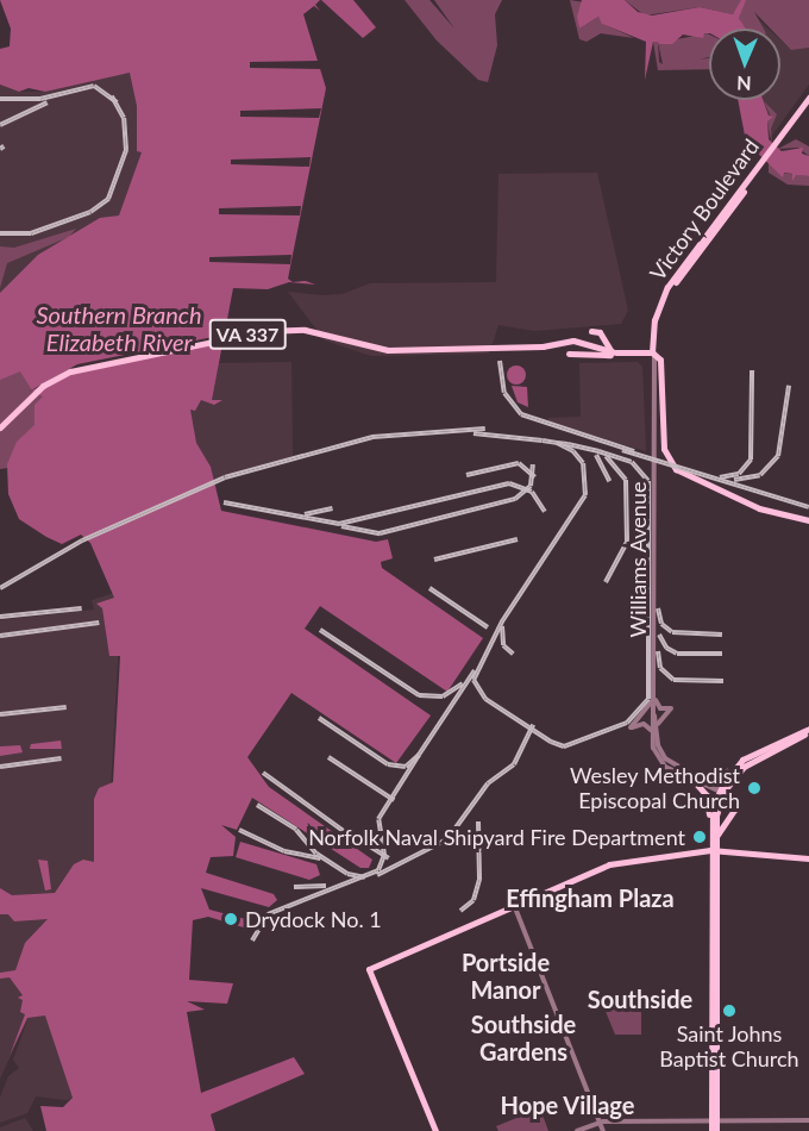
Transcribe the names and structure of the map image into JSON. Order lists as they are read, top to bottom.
{
  "streets": {
    "main road": ["Victory Boulevard", "VA 337"],
    "street": ["Williams Avenue"]
  },
  "crossings": [
    ["Victory Boulevard", "VA 337"]
  ],
  "districts": [
    "Effingham Plaza",
    "Portside Manor",
    "Southside",
    "Southside Gardens",
    "Hope Village"
  ],
  "water": ["Southern Branch Elizabeth River"],
  "places": [
    "Wesley Methodist Episcopal Church",
    "Norfolk Naval Shipyard Fire Department",
    "Drydock No. 1",
    "Saint Johns Baptist Church"
  ],
  "north": "bottom"
}
